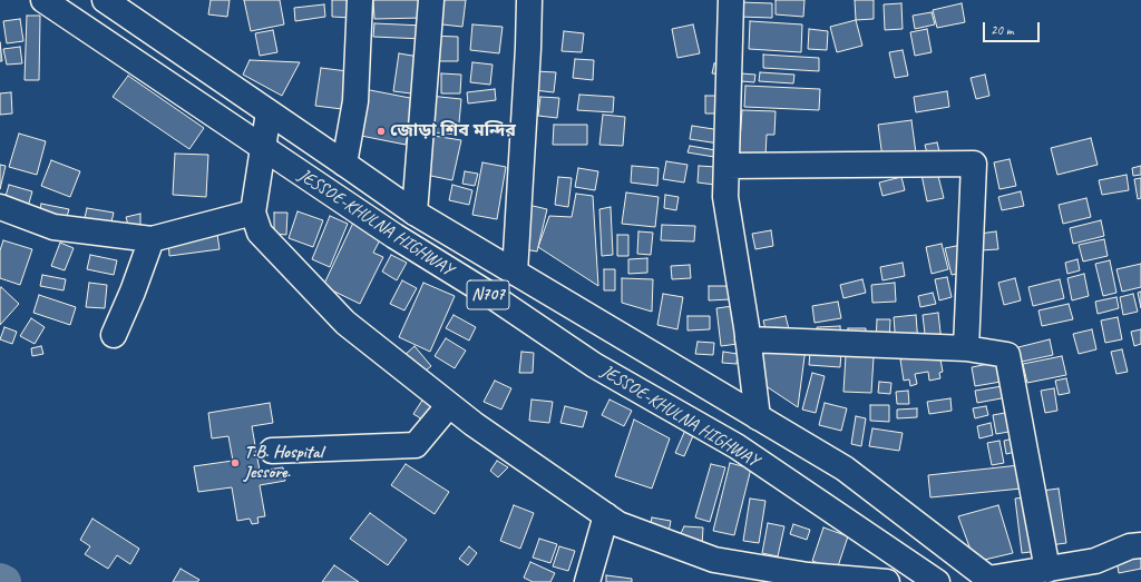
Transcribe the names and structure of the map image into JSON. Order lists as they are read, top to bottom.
{
  "streets": {
    "main road": ["JESSOE-KHULNA HIGHWAY", "N707"]
  },
  "places": ["জোড়া শিব মন্দির", "T.B. Hospital Jessore."],
  "scale_bar": "20 m"
}
